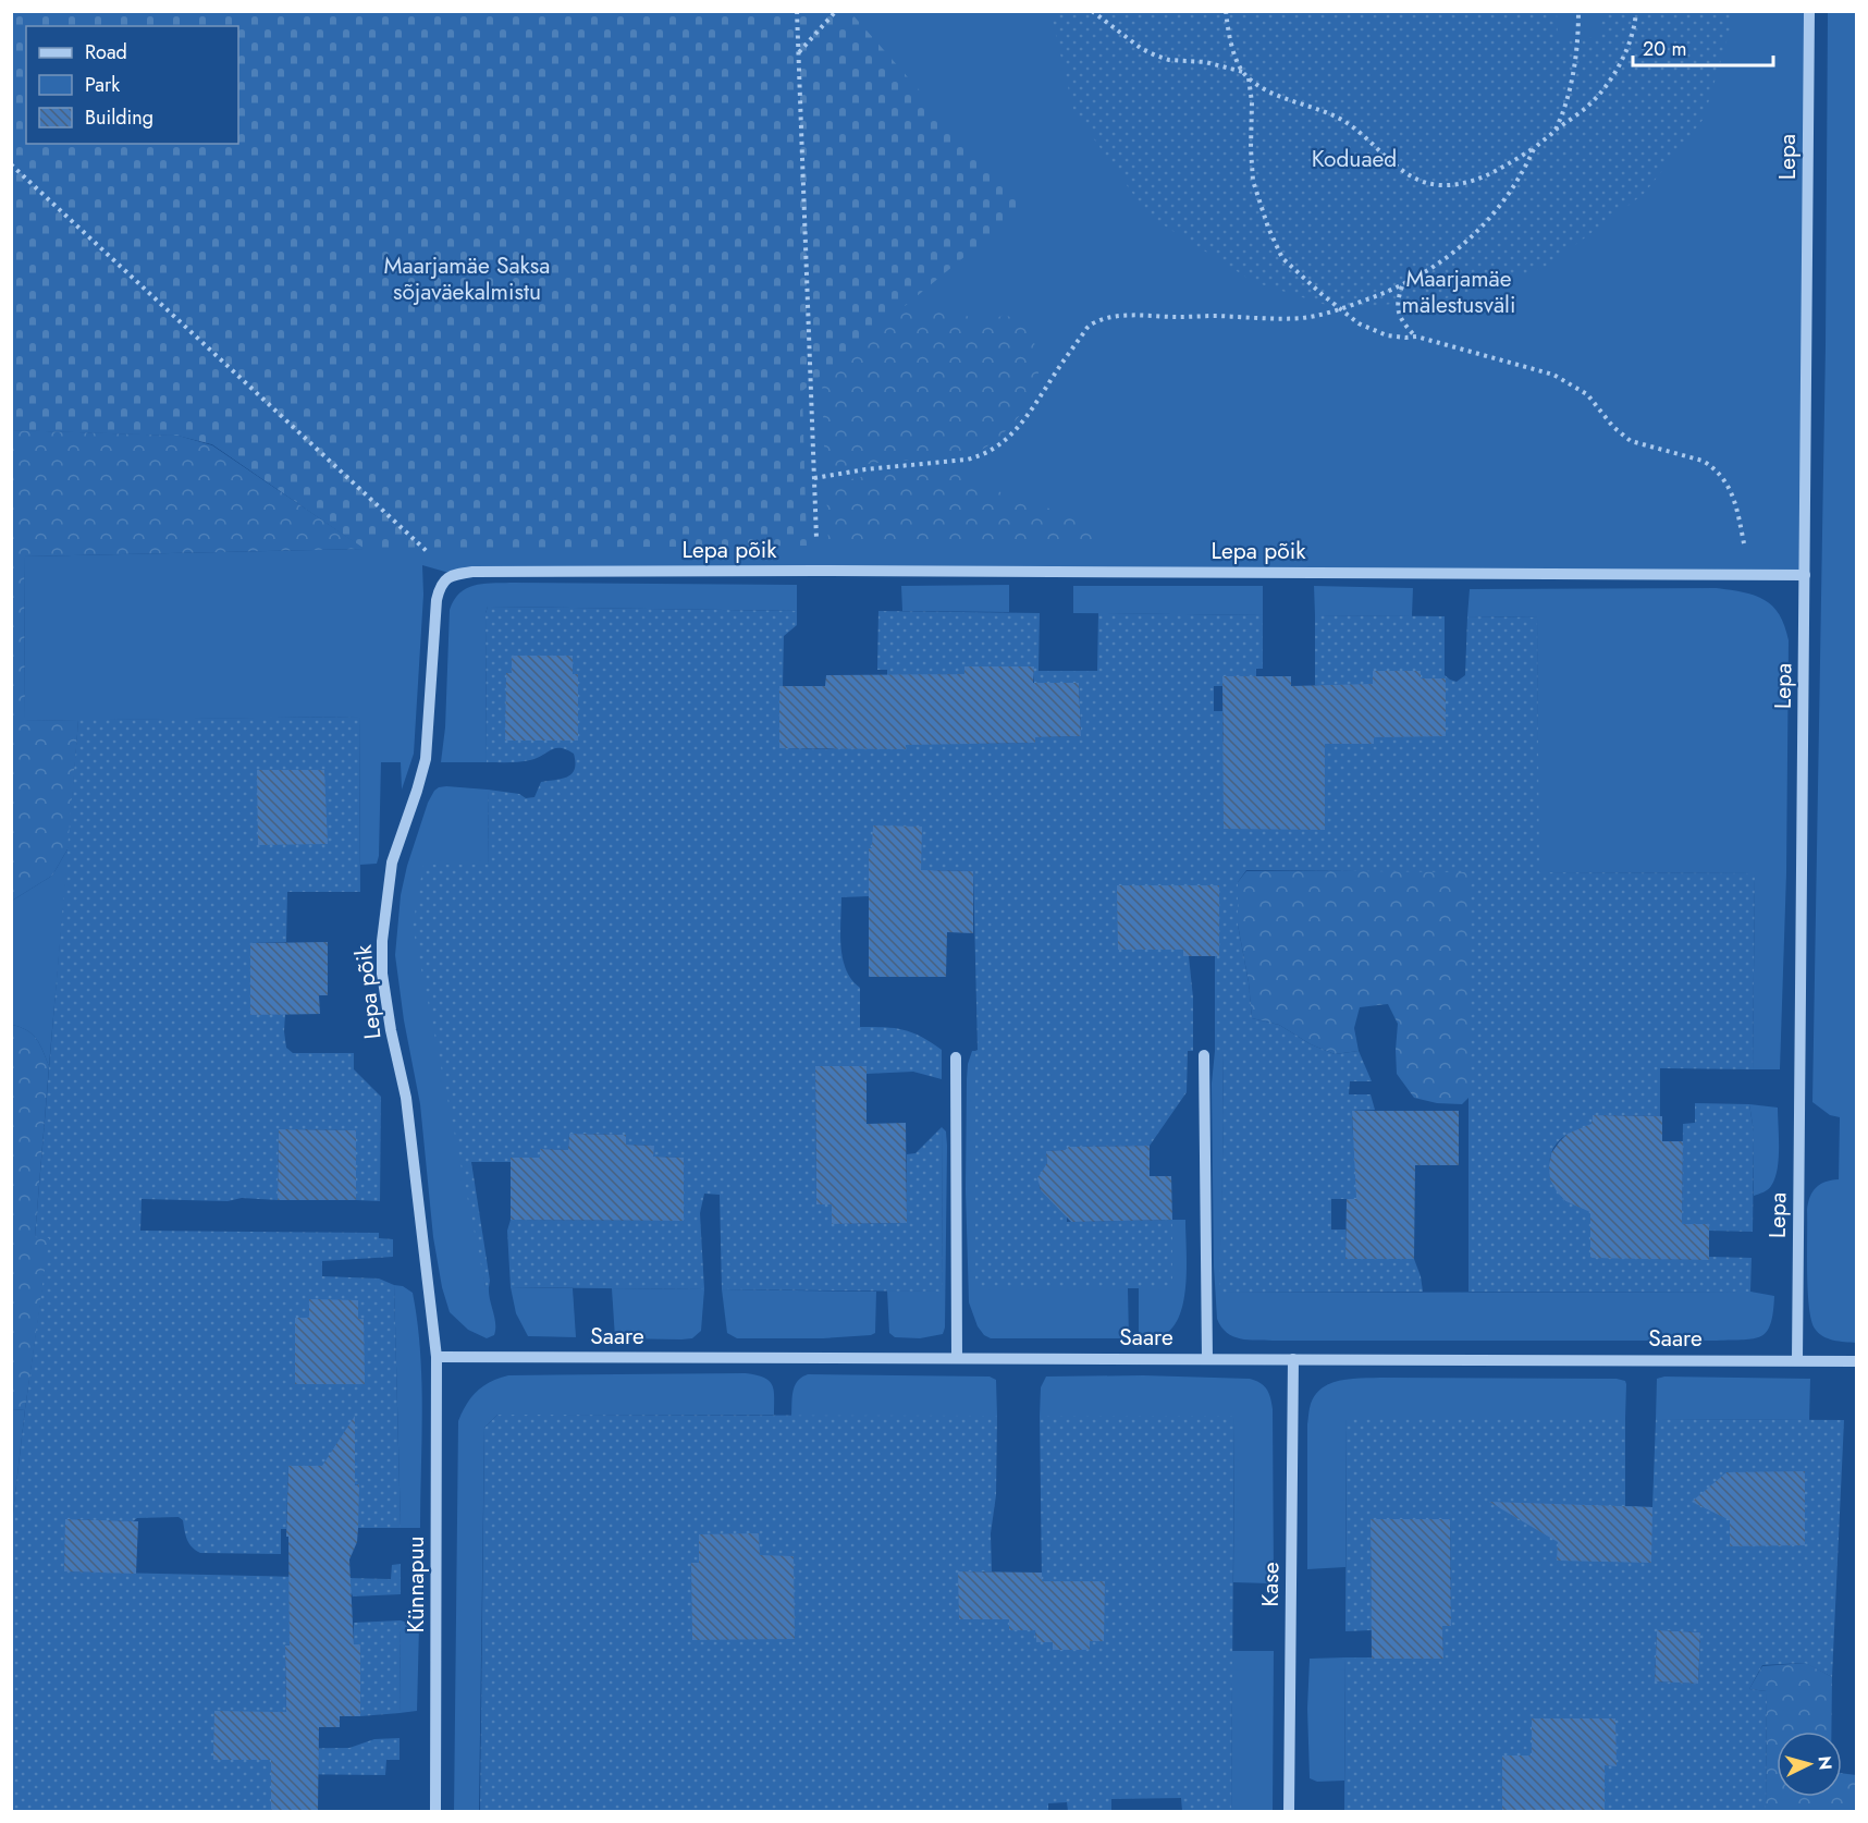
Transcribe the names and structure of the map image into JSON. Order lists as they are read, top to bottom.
{
  "streets": {
    "street": [
      "Lepa",
      "Lepa põik",
      "Saare",
      "Künnapuu",
      "Kase"
    ]
  },
  "crossings": [
    ["Lepa", "Lepa põik"],
    ["Lepa", "Saare"],
    ["Lepa põik", "Saare"],
    ["Lepa põik", "Künnapuu"],
    ["Saare", "Künnapuu"],
    ["Saare", "Kase"]
  ],
  "parks": ["Koduaed", "Maarjamäe Saksa sõjaväekalmistu", "Maarjamäe mälestusväli"],
  "legend": ["Road", "Park", "Building"],
  "scale_bar": "20 m",
  "north": "right"
}
